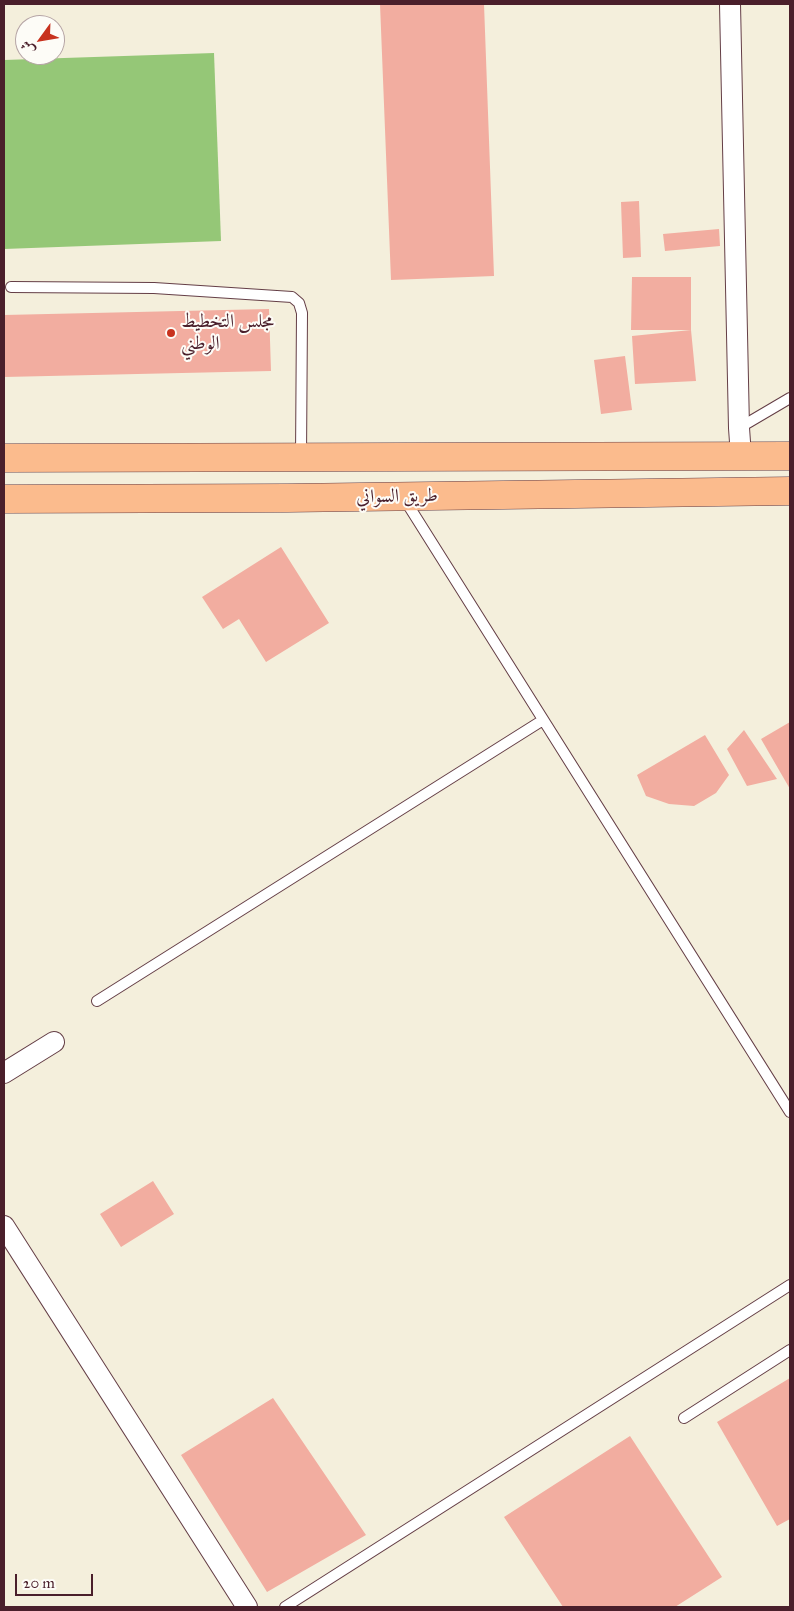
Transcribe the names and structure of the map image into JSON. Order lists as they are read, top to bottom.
{
  "streets": {
    "highway": ["طريق السواني"]
  },
  "places": ["مجلس التخطيط الوطني"],
  "scale_bar": "20 m",
  "north": "bottom left"
}
